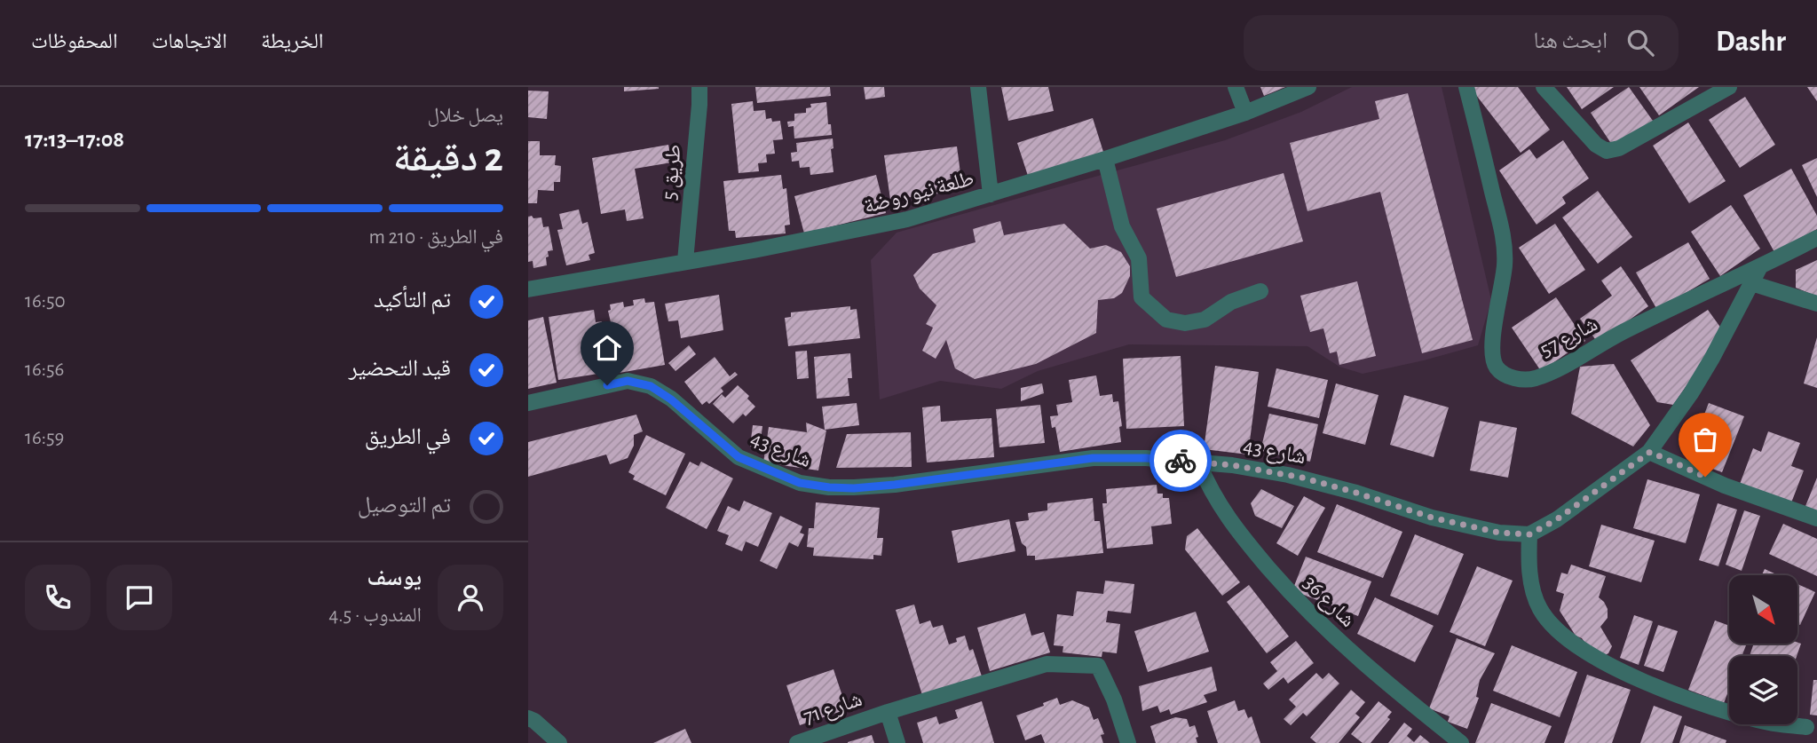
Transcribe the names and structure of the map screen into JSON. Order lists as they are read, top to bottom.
{
  "streets": {
    "street": [
      "طريق 5",
      "طلعة نيو روضة",
      "شارع 57",
      "شارع 43",
      "شارع 36",
      "شارع 71"
    ]
  },
  "crossings": [
    ["طريق 5", "طلعة نيو روضة"],
    ["شارع 43", "شارع 36"]
  ],
  "north": "bottom right",
  "page": {
    "header": "Dashr",
    "search": "ابحث هنا",
    "nav": ["الخريطة", "الاتجاهات", "المحفوظات"],
    "heading": ["2 دقيقة", "يصل خلال", "17:08–17:13"],
    "panel": ["يوسف", "المندوب · 4.5"],
    "bar": "في الطريق · 210 m",
    "list": [
      ["تم التأكيد", "16:50"],
      ["قيد التحضير", "16:56"],
      ["في الطريق", "16:59"],
      "تم التوصيل"
    ]
  }
}
